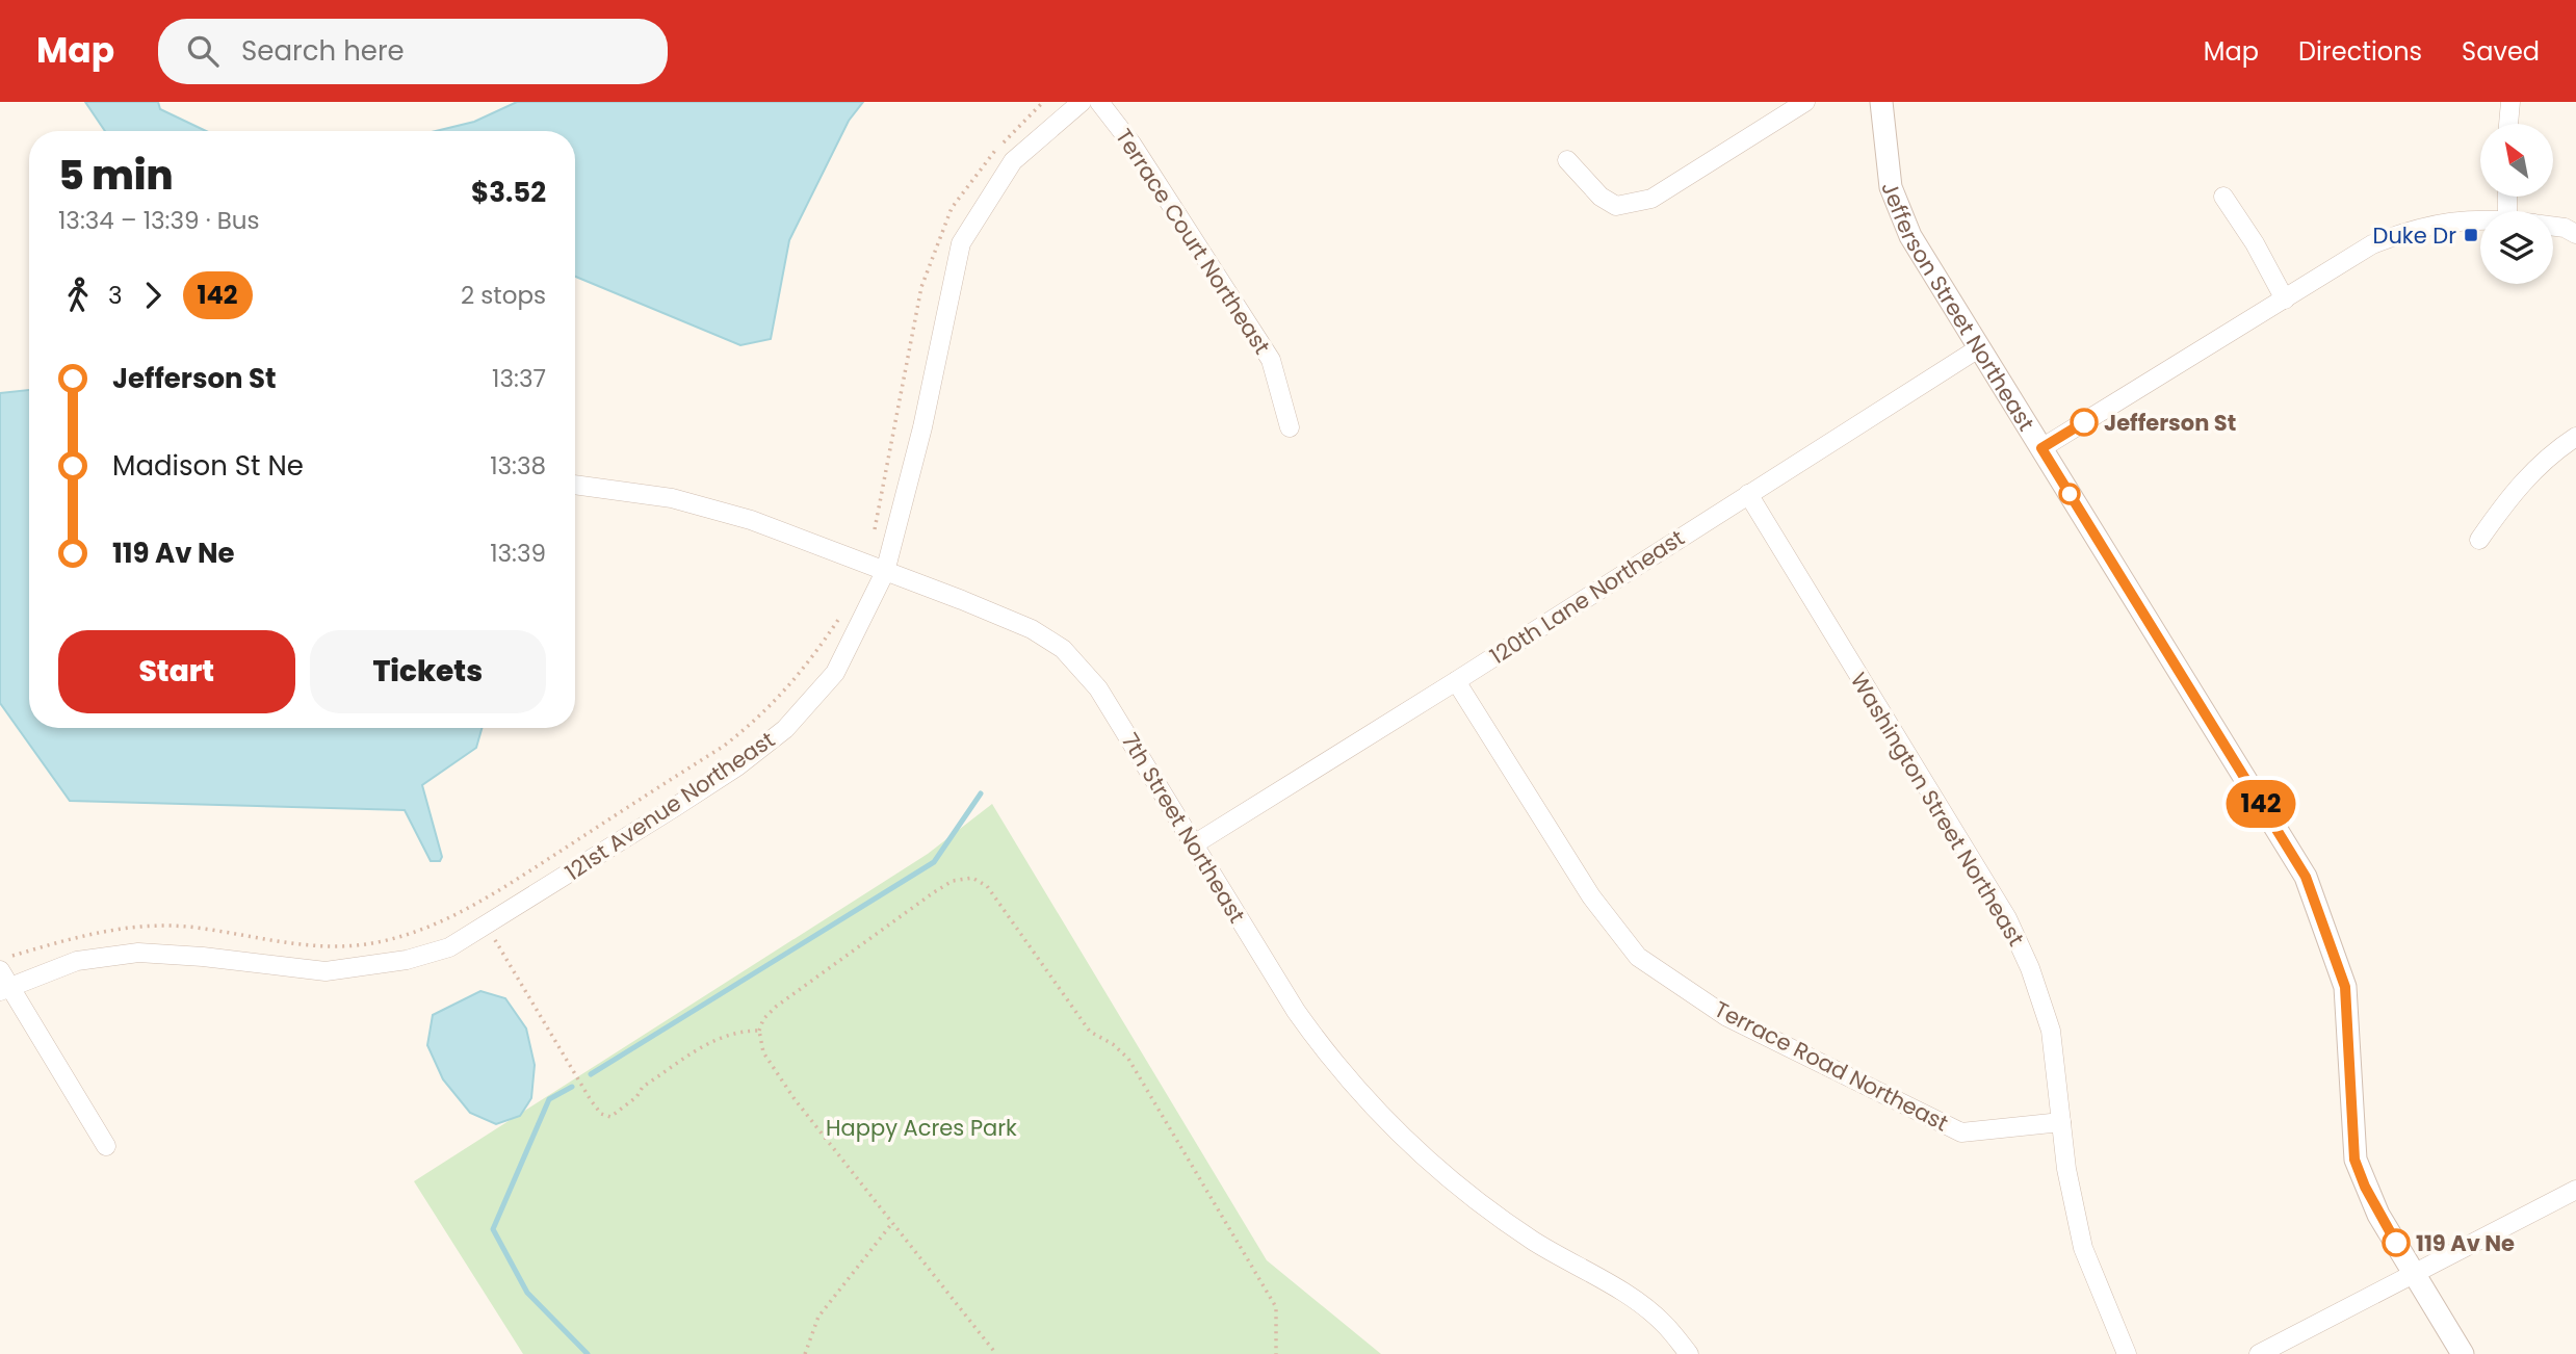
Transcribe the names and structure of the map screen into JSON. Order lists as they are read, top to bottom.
{
  "streets": {
    "street": [
      "Terrace Court Northeast",
      "Jefferson Street Northeast",
      "120th Lane Northeast",
      "121st Avenue Northeast",
      "Washington Street Northeast",
      "7th Street Northeast",
      "Terrace Road Northeast"
    ]
  },
  "crossings": [
    ["Jefferson Street Northeast", "120th Lane Northeast"],
    ["120th Lane Northeast", "Washington Street Northeast"],
    ["120th Lane Northeast", "7th Street Northeast"],
    ["120th Lane Northeast", "Terrace Road Northeast"],
    ["121st Avenue Northeast", "7th Street Northeast"],
    ["Washington Street Northeast", "Terrace Road Northeast"]
  ],
  "parks": ["Happy Acres Park"],
  "places": {
    "transit": ["Duke Dr"],
    "other": ["Jefferson St", "119 Av Ne"]
  },
  "lines": ["bus line 142"],
  "north": "top left",
  "page": {
    "header": "Map",
    "search": "Search here",
    "nav": ["Map", "Directions", "Saved"],
    "on_map": "142",
    "heading": ["5 min", "13:34 – 13:39 · Bus", "$3.52"],
    "legs": ["3", "142", "2 stops"],
    "list": [
      {
        "name": "Jefferson St",
        "value": "13:37"
      },
      {
        "name": "Madison St Ne",
        "value": "13:38"
      },
      {
        "name": "119 Av Ne",
        "value": "13:39"
      }
    ],
    "buttons": ["Start", "Tickets"]
  }
}
